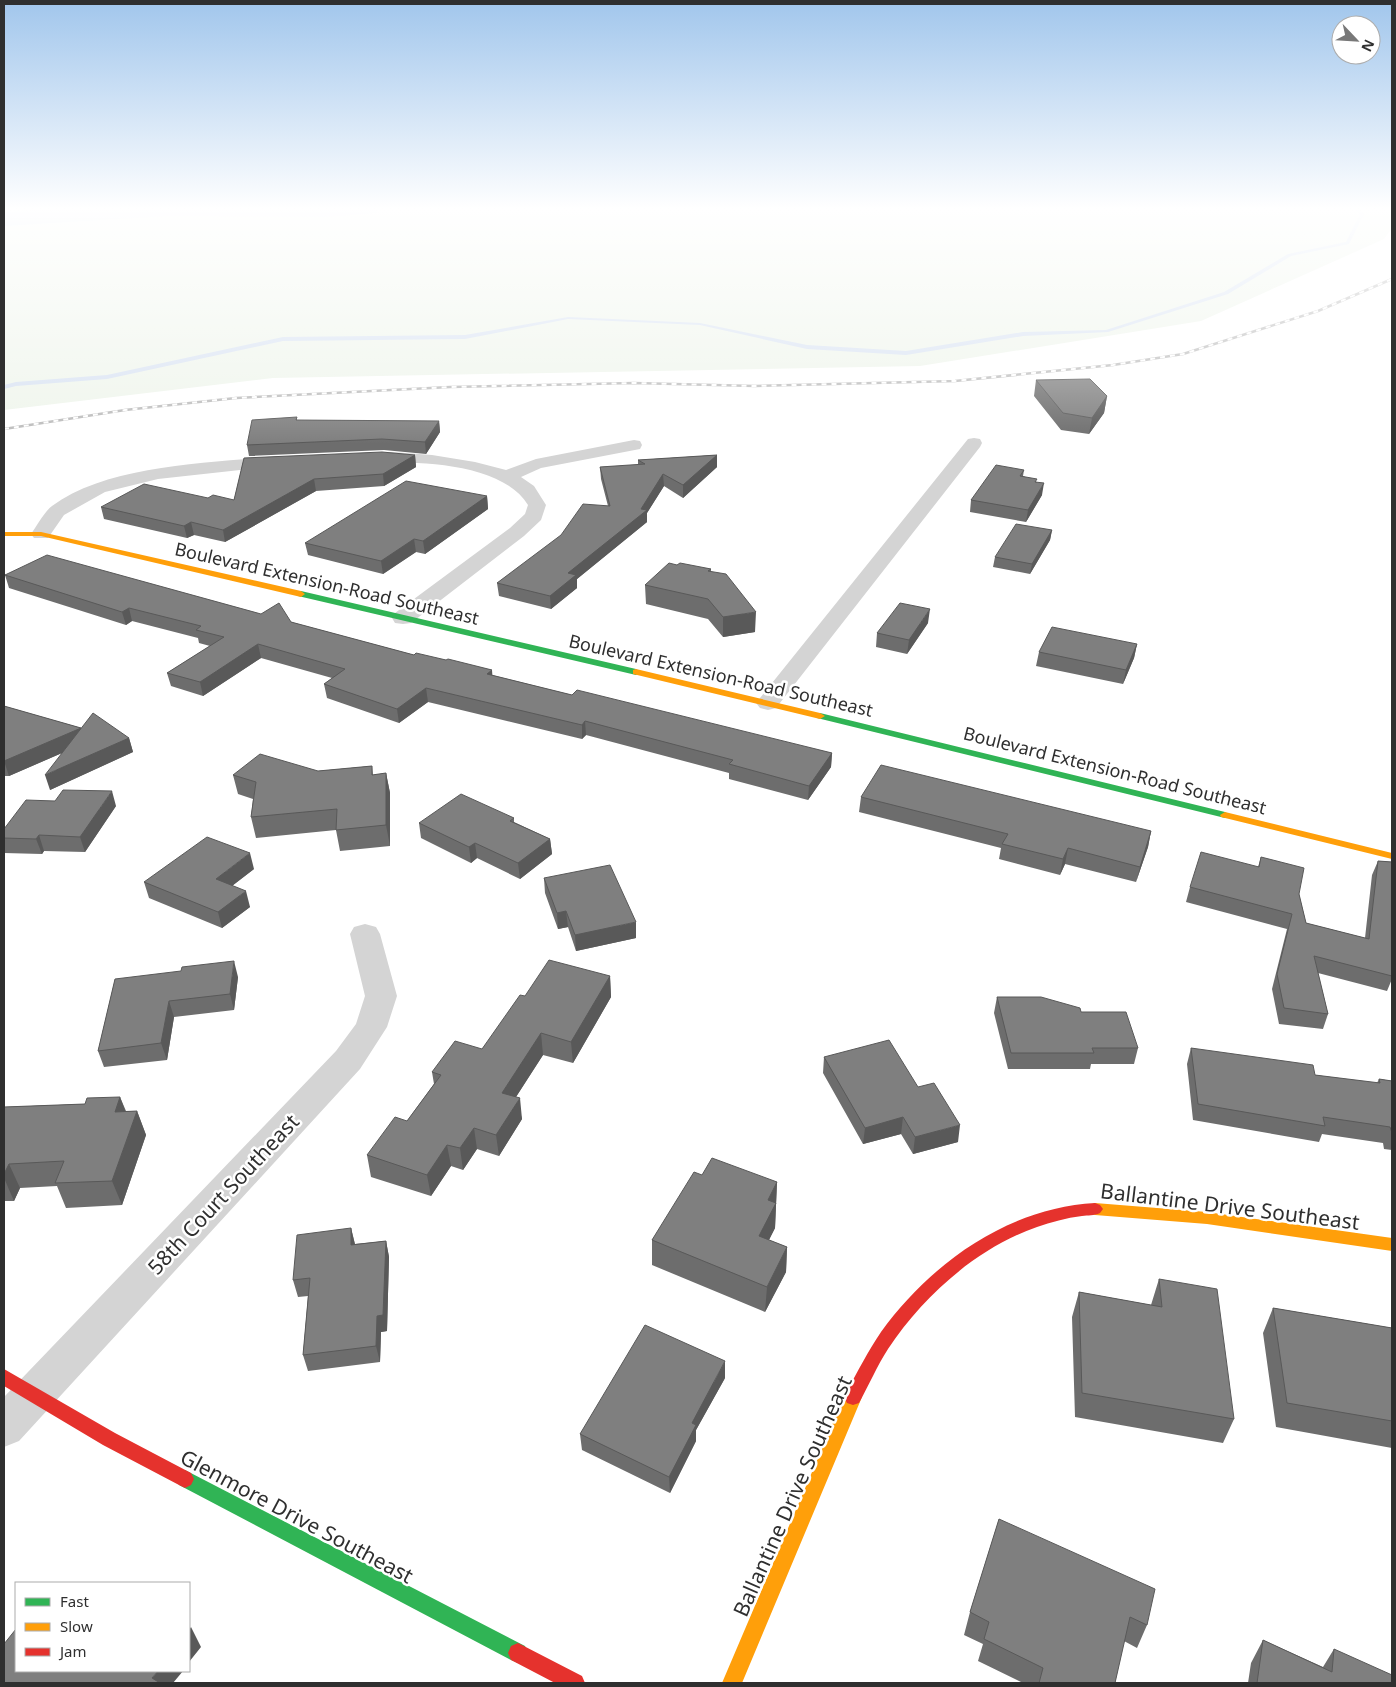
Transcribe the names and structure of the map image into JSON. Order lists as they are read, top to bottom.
{
  "streets": {
    "street": [
      "Boulevard Extension-Road Southeast",
      "58th Court Southeast",
      "Ballantine Drive Southeast",
      "Glenmore Drive Southeast"
    ]
  },
  "crossings": [
    ["58th Court Southeast", "Glenmore Drive Southeast"]
  ],
  "legend": ["Fast", "Slow", "Jam"],
  "north": "bottom right"
}
